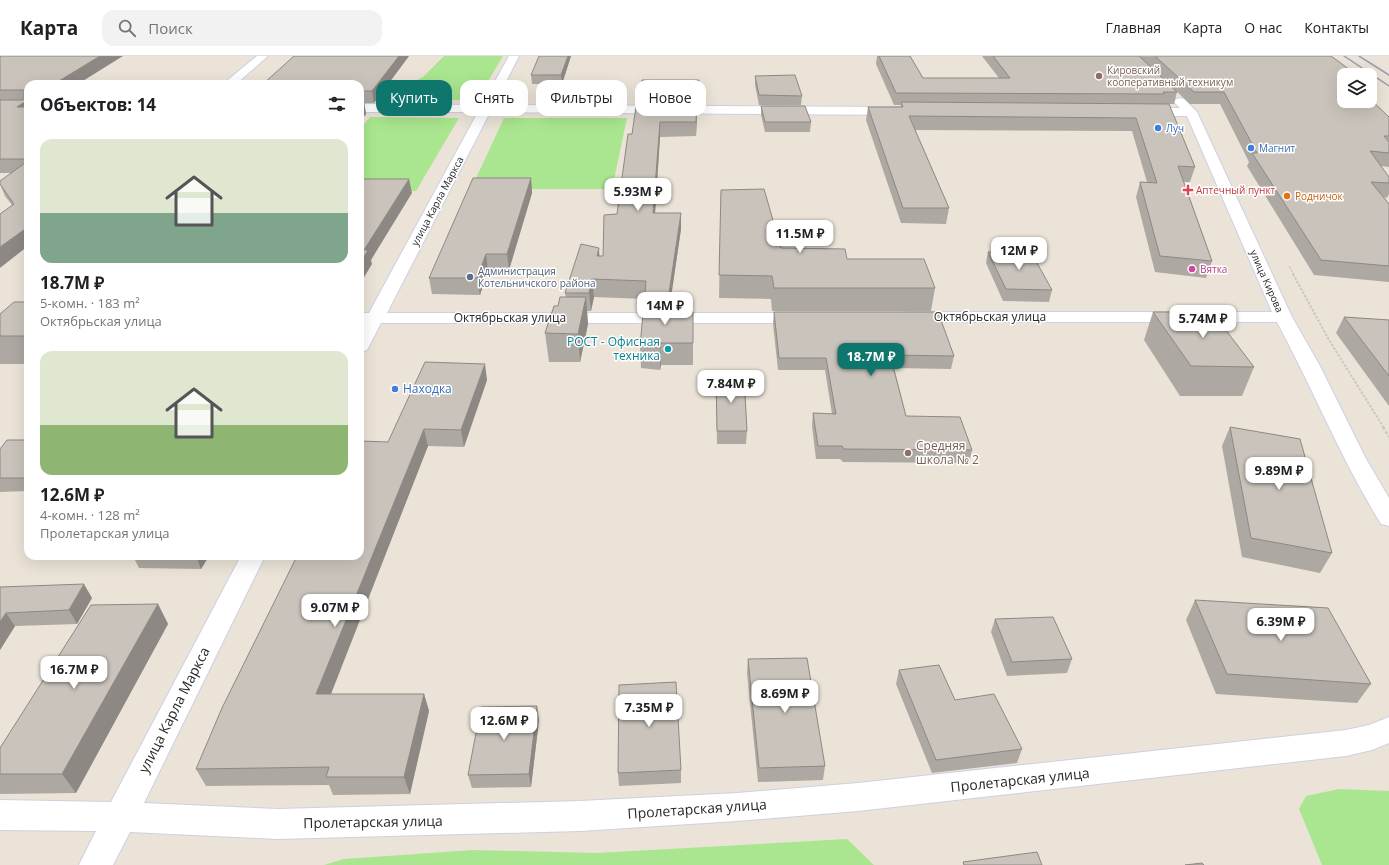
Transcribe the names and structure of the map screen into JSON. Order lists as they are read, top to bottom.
{
  "streets": {
    "street": [
      "улица Карла Маркса",
      "улица Кирова",
      "Октябрьская улица",
      "Пролетарская улица"
    ]
  },
  "crossings": [
    ["улица Карла Маркса", "Октябрьская улица"],
    ["улица Карла Маркса", "Пролетарская улица"],
    ["улица Кирова", "Октябрьская улица"]
  ],
  "places": {
    "other": [
      "Кировский кооперативный техникум",
      "Луч",
      "Магнит",
      "Родничок",
      "Вятка",
      "Администрация Котельничского района",
      "РОСТ - Офисная техника",
      "Находка",
      "Средняя школа № 2"
    ],
    "health": ["Аптечный пункт"]
  },
  "page": {
    "header": "Карта",
    "search": "Поиск",
    "nav": [
      "Главная",
      "Карта",
      "О нас",
      "Контакты"
    ],
    "chip": [
      "Купить",
      "Снять",
      "Фильтры",
      "Новое"
    ],
    "heading": "Объектов: 14",
    "list": [
      {
        "name": "18.7M ₽",
        "note": "5-комн. · 183 m² · Октябрьская улица"
      },
      {
        "name": "12.6M ₽",
        "note": "4-комн. · 128 m² · Пролетарская улица"
      }
    ],
    "price": [
      "5.93M ₽",
      "11.5M ₽",
      "12M ₽",
      "14M ₽",
      "5.74M ₽",
      "18.7M ₽",
      "7.84M ₽",
      "9.89M ₽",
      "9.07M ₽",
      "6.39M ₽",
      "16.7M ₽",
      "8.69M ₽",
      "7.35M ₽",
      "12.6M ₽"
    ]
  }
}
